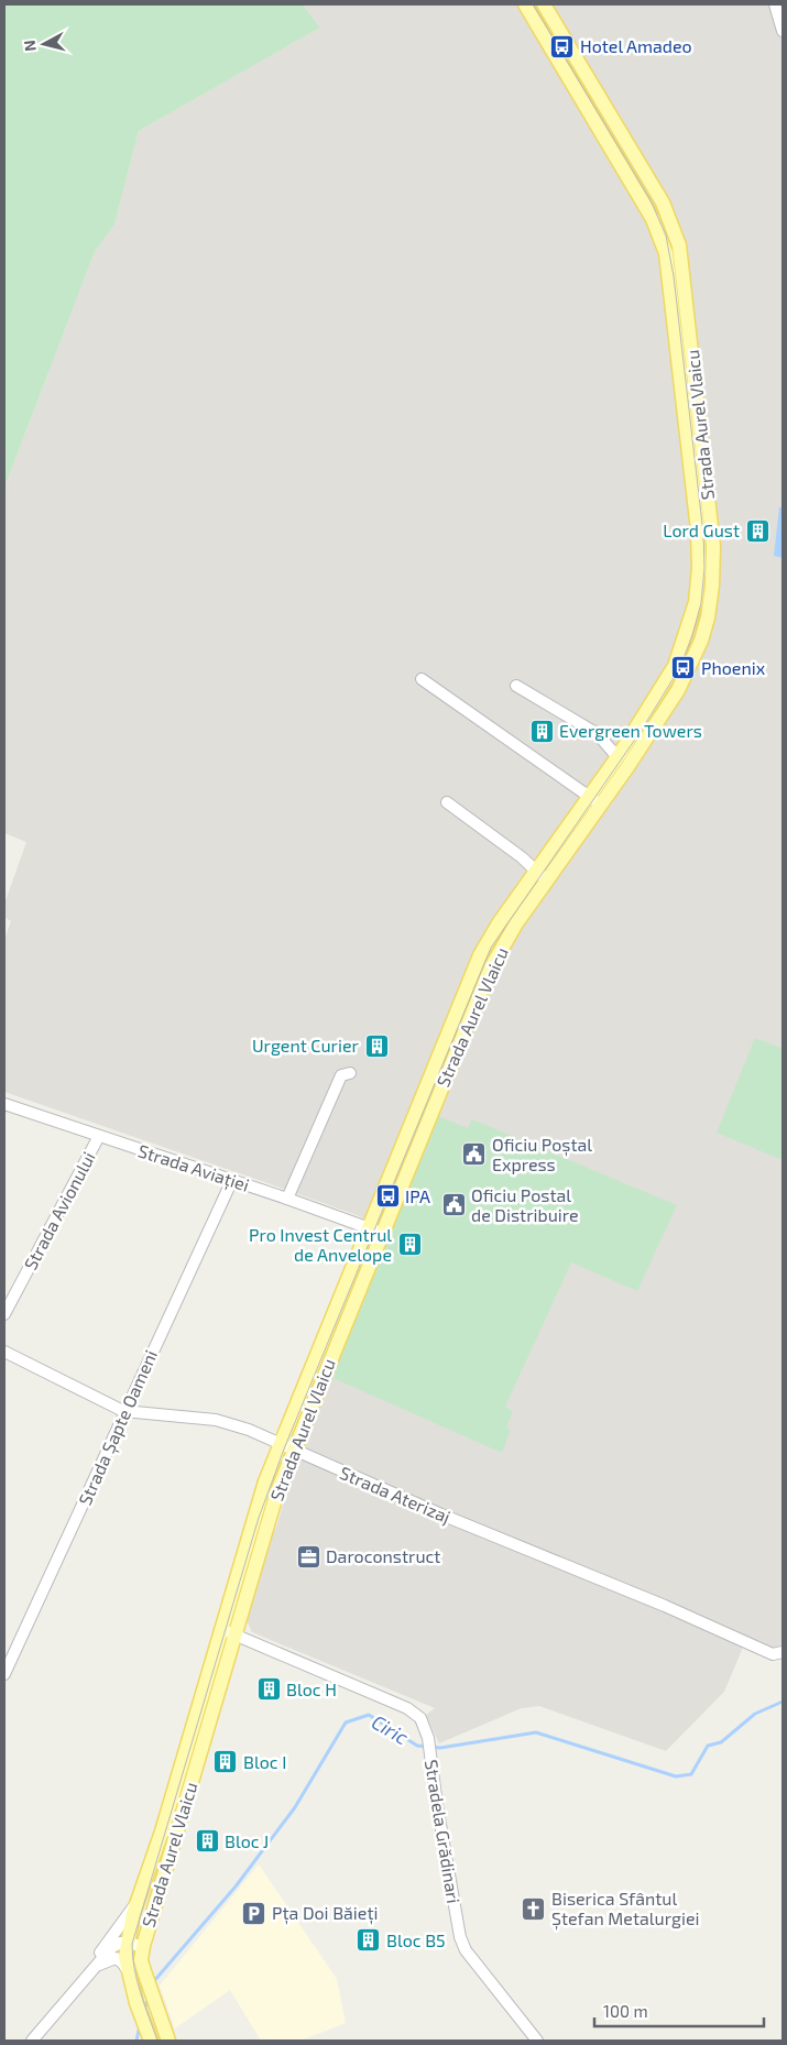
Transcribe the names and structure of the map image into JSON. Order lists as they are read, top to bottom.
{
  "streets": {
    "main road": ["Strada Aurel Vlaicu"],
    "street": [
      "Strada Aviației",
      "Strada Avionului",
      "Strada Șapte Oameni",
      "Strada Aterizaj",
      "Stradela Grădinari"
    ]
  },
  "crossings": [
    ["Strada Aurel Vlaicu", "Strada Aviației"],
    ["Strada Aurel Vlaicu", "Strada Aterizaj"],
    ["Strada Aurel Vlaicu", "Stradela Grădinari"],
    ["Strada Aviației", "Strada Avionului"],
    ["Strada Aviației", "Strada Șapte Oameni"],
    ["Strada Șapte Oameni", "Strada Aterizaj"]
  ],
  "water": ["Ciric"],
  "places": {
    "bus stop": ["Hotel Amadeo", "Phoenix", "IPA"],
    "building": [
      "Lord Gust",
      "Evergreen Towers",
      "Urgent Curier",
      "Pro Invest Centrul de Anvelope",
      "Bloc H",
      "Bloc I",
      "Bloc J",
      "Bloc B5"
    ],
    "public building": ["Oficiu Poștal Express", "Oficiu Postal de Distribuire"],
    "office": ["Daroconstruct"],
    "church": ["Biserica Sfântul Ștefan Metalurgiei"],
    "parking": ["Pța Doi Băieți"]
  },
  "scale_bar": "100 m",
  "north": "left"
}
